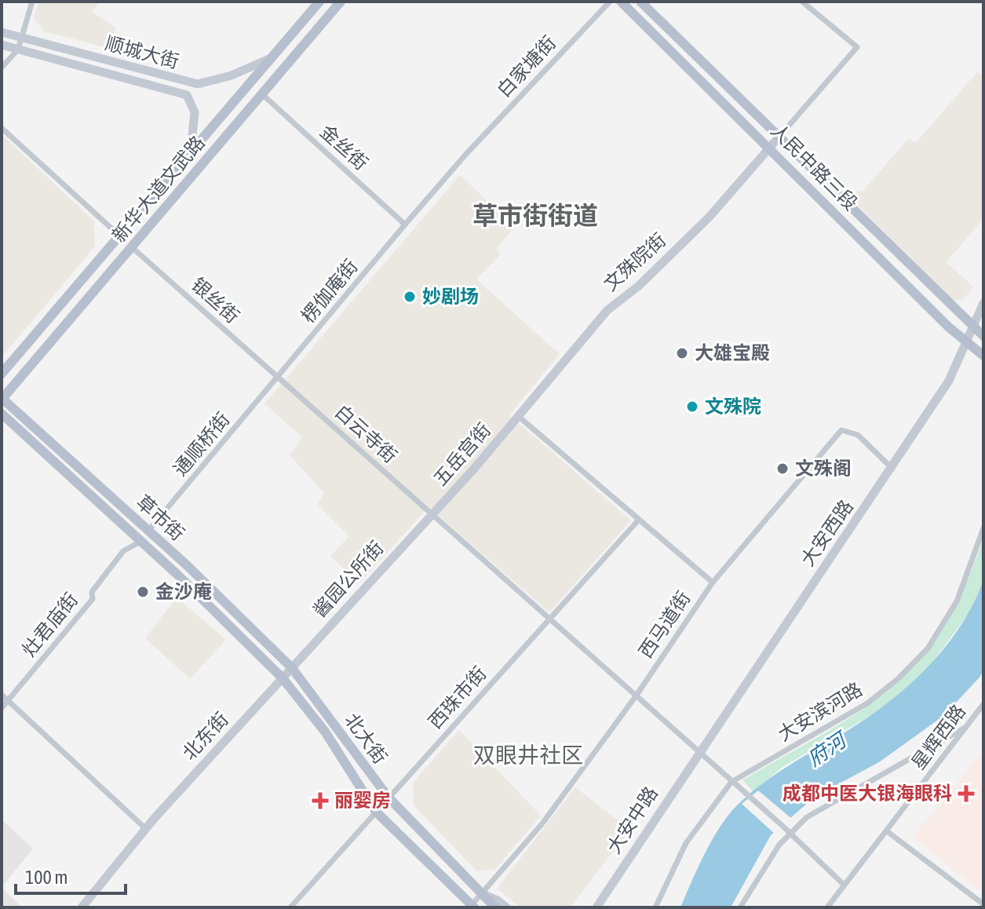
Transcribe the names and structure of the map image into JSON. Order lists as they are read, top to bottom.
{
  "streets": {
    "main road": [
      "人民中路三段",
      "新华大道文武路",
      "草市街",
      "北大街"
    ],
    "street": [
      "顺城大街",
      "白家塘街",
      "金丝街",
      "文殊院街",
      "楞伽庵街",
      "银丝街",
      "白云寺街",
      "通顺桥街",
      "五岳宫街",
      "大安西路",
      "酱园公所街",
      "灶君庙街",
      "西马道街",
      "西珠市街",
      "大安滨河路",
      "北东街",
      "星辉西路",
      "大安中路"
    ]
  },
  "crossings": [
    ["顺城大街", "新华大道文武路"],
    ["白家塘街", "金丝街"],
    ["白家塘街", "楞伽庵街"],
    ["金丝街", "新华大道文武路"],
    ["金丝街", "楞伽庵街"],
    ["人民中路三段", "文殊院街"],
    ["人民中路三段", "大安西路"],
    ["新华大道文武路", "银丝街"],
    ["新华大道文武路", "草市街"],
    ["文殊院街", "五岳宫街"],
    ["楞伽庵街", "银丝街"],
    ["楞伽庵街", "白云寺街"],
    ["楞伽庵街", "通顺桥街"],
    ["银丝街", "白云寺街"],
    ["银丝街", "通顺桥街"],
    ["白云寺街", "通顺桥街"],
    ["白云寺街", "五岳宫街"],
    ["白云寺街", "大安西路"],
    ["白云寺街", "酱园公所街"],
    ["白云寺街", "西马道街"],
    ["白云寺街", "西珠市街"],
    ["白云寺街", "大安滨河路"],
    ["白云寺街", "星辉西路"],
    ["白云寺街", "大安中路"],
    ["通顺桥街", "草市街"],
    ["五岳宫街", "酱园公所街"],
    ["草市街", "酱园公所街"],
    ["草市街", "灶君庙街"],
    ["草市街", "北东街"],
    ["草市街", "北大街"],
    ["大安西路", "西马道街"],
    ["大安西路", "大安中路"],
    ["酱园公所街", "北东街"],
    ["酱园公所街", "北大街"],
    ["西马道街", "北大街"],
    ["西珠市街", "北大街"],
    ["北东街", "北大街"]
  ],
  "districts": ["草市街街道", "双眼井社区"],
  "water": ["府河"],
  "places": {
    "other": [
      "妙剧场",
      "大雄宝殿",
      "文殊院",
      "文殊阁",
      "金沙庵"
    ],
    "health": ["成都中医大银海眼科", "丽婴房"]
  },
  "scale_bar": "100 m"
}
